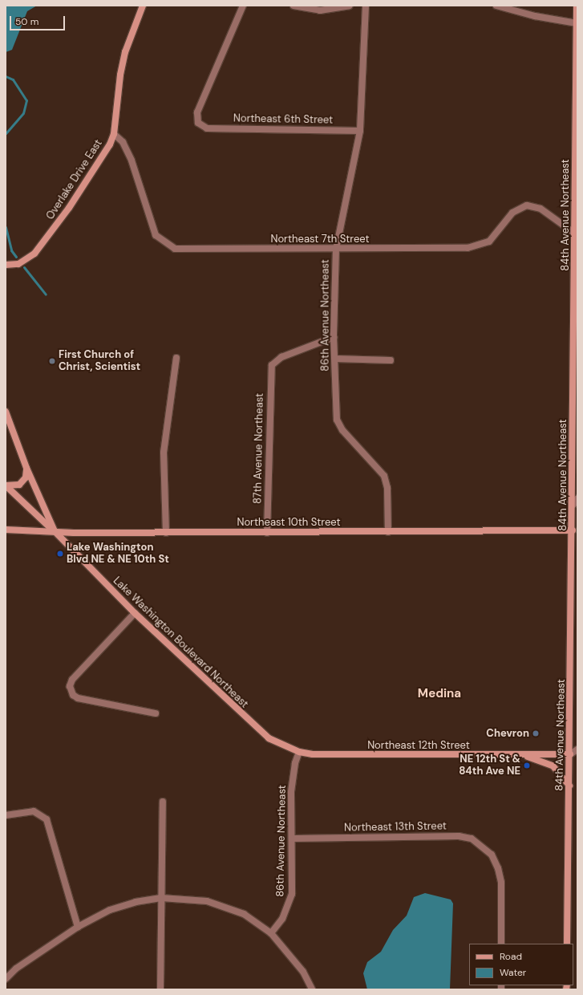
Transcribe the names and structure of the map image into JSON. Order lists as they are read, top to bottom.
{
  "streets": {
    "main road": [
      "Overlake Drive East",
      "84th Avenue Northeast",
      "Northeast 10th Street",
      "Lake Washington Boulevard Northeast",
      "Northeast 12th Street"
    ],
    "street": [
      "Northeast 6th Street",
      "Northeast 7th Street",
      "86th Avenue Northeast",
      "87th Avenue Northeast",
      "Northeast 13th Street"
    ]
  },
  "crossings": [
    ["Northeast 6th Street", "86th Avenue Northeast"],
    ["Overlake Drive East", "Northeast 7th Street"],
    ["84th Avenue Northeast", "Northeast 7th Street"],
    ["84th Avenue Northeast", "Northeast 10th Street"],
    ["84th Avenue Northeast", "Northeast 12th Street"],
    ["Northeast 7th Street", "86th Avenue Northeast"],
    ["86th Avenue Northeast", "87th Avenue Northeast"],
    ["86th Avenue Northeast", "Northeast 10th Street"],
    ["86th Avenue Northeast", "Lake Washington Boulevard Northeast"],
    ["86th Avenue Northeast", "Northeast 12th Street"],
    ["86th Avenue Northeast", "Northeast 13th Street"],
    ["87th Avenue Northeast", "Northeast 10th Street"],
    ["Northeast 10th Street", "Lake Washington Boulevard Northeast"],
    ["Lake Washington Boulevard Northeast", "Northeast 12th Street"]
  ],
  "districts": ["Medina"],
  "places": [
    "First Church of Christ, Scientist",
    "Lake Washington Blvd NE & NE 10th St",
    "Chevron",
    "NE 12th St & 84th Ave NE"
  ],
  "legend": ["Road", "Water"],
  "scale_bar": "50 m"
}
